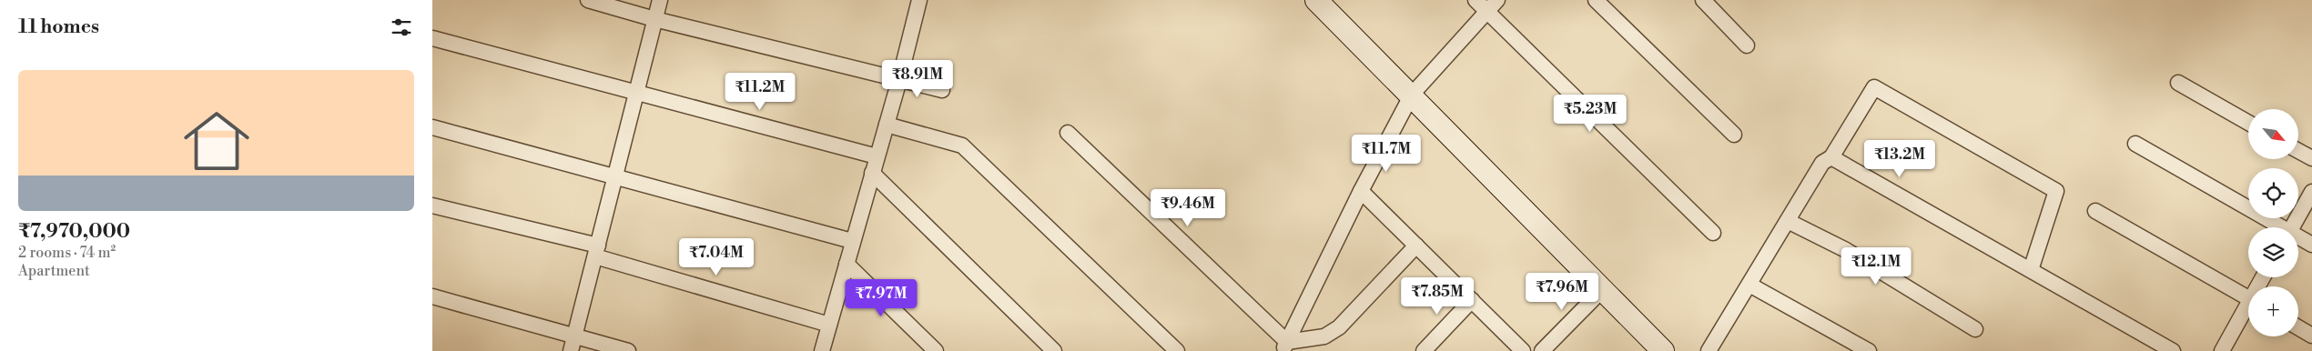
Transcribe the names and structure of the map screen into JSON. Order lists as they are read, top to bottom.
{
  "north": "bottom right",
  "page": {
    "heading": "11 homes",
    "list": [
      {
        "name": "₹7,970,000",
        "note": "2 rooms · 74 m² · Apartment"
      }
    ],
    "price": [
      "₹8.91M",
      "₹11.2M",
      "₹5.23M",
      "₹11.7M",
      "₹13.2M",
      "₹9.46M",
      "₹7.04M",
      "₹12.1M",
      "₹7.96M",
      "₹7.85M",
      "₹7.97M"
    ],
    "map_buttons": "+"
  }
}
